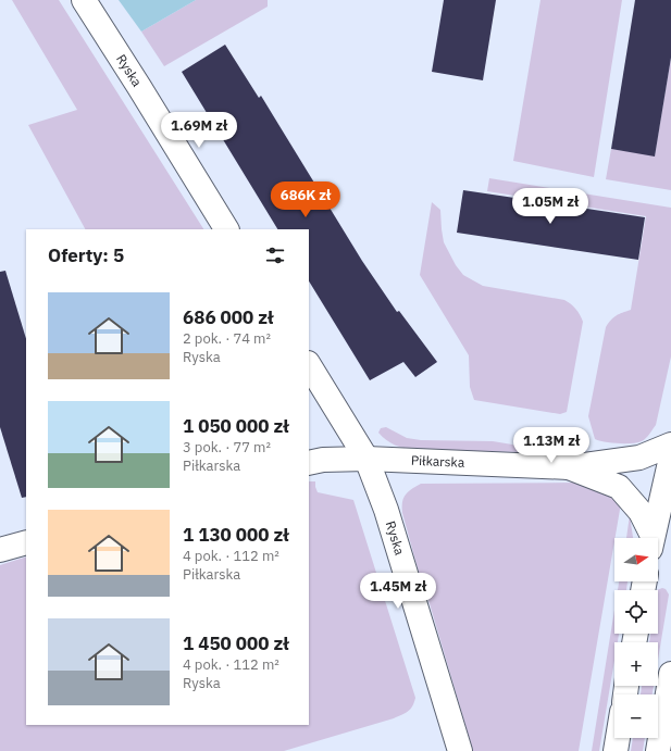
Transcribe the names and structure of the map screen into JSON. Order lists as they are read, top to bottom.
{
  "streets": {
    "street": ["Ryska", "Piłkarska"]
  },
  "crossings": [
    ["Ryska", "Piłkarska"]
  ],
  "north": "right",
  "page": {
    "price": [
      "1.69M zł",
      "686K zł",
      "1.05M zł",
      "1.13M zł",
      "1.45M zł"
    ],
    "heading": "Oferty: 5",
    "list": [
      {
        "name": "686 000 zł",
        "note": "2 pok. · 74 m² · Ryska"
      },
      {
        "name": "1 050 000 zł",
        "note": "3 pok. · 77 m² · Piłkarska"
      },
      {
        "name": "1 130 000 zł",
        "note": "4 pok. · 112 m² · Piłkarska"
      },
      {
        "name": "1 450 000 zł",
        "note": "4 pok. · 112 m² · Ryska"
      }
    ],
    "map_buttons": ["+", "−"]
  }
}
